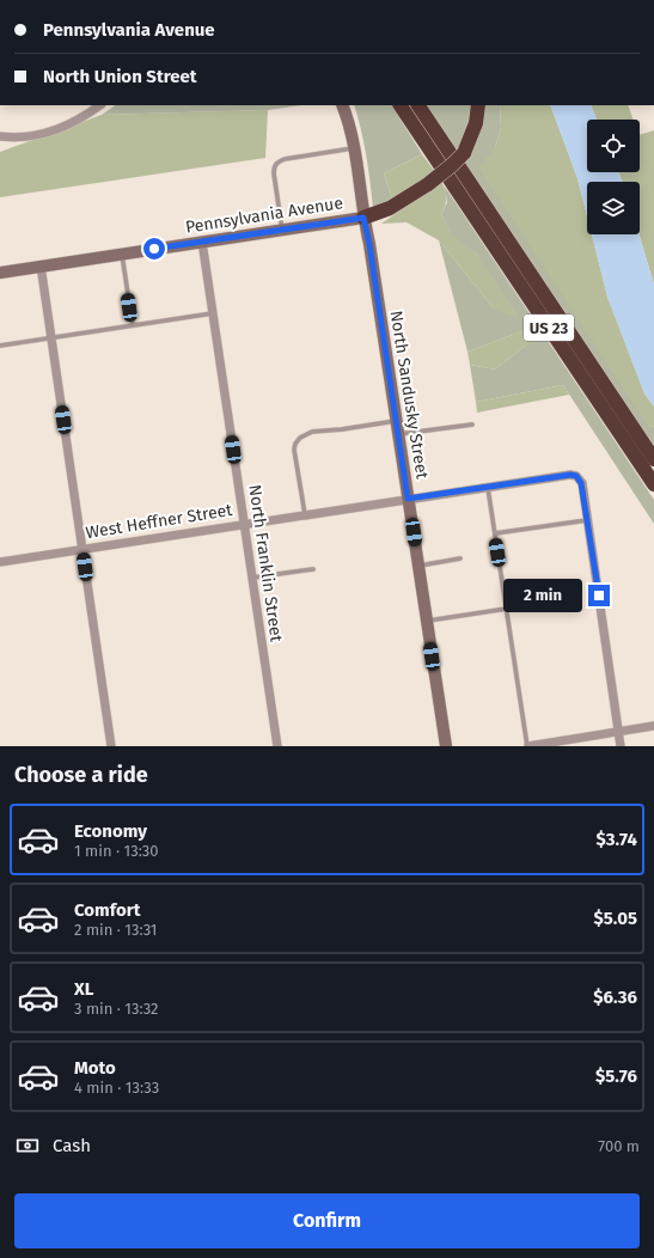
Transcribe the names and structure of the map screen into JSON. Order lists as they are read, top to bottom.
{
  "streets": {
    "highway": ["US 23"],
    "street": [
      "Pennsylvania Avenue",
      "North Sandusky Street",
      "West Heffner Street",
      "North Franklin Street"
    ]
  },
  "crossings": [
    ["Pennsylvania Avenue", "North Sandusky Street"],
    ["Pennsylvania Avenue", "North Franklin Street"],
    ["North Sandusky Street", "West Heffner Street"],
    ["West Heffner Street", "North Franklin Street"]
  ],
  "page": {
    "banner": ["Pennsylvania Avenue", "North Union Street"],
    "bubble": "2 min",
    "heading": "Choose a ride",
    "list": [
      {
        "name": "Economy",
        "note": "1 min · 13:30",
        "value": "$3.74"
      },
      {
        "name": "Comfort",
        "note": "2 min · 13:31",
        "value": "$5.05"
      },
      {
        "name": "XL",
        "note": "3 min · 13:32",
        "value": "$6.36"
      },
      {
        "name": "Moto",
        "note": "4 min · 13:33",
        "value": "$5.76"
      }
    ],
    "pay": ["Cash", "700 m"],
    "buttons": "Confirm"
  }
}
